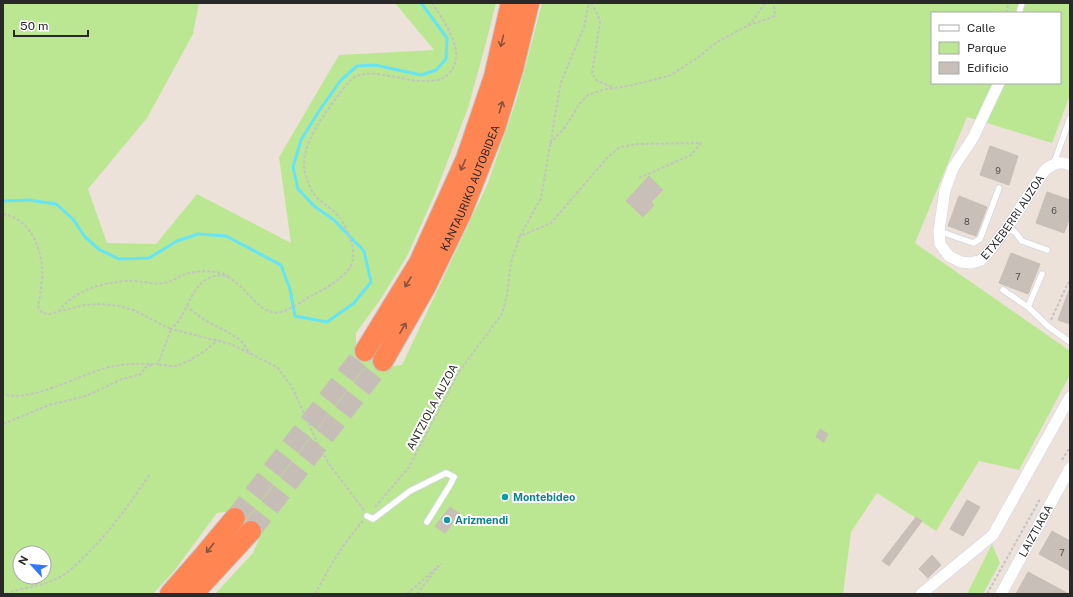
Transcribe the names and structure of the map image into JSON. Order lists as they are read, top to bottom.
{
  "streets": {
    "highway": ["KANTAURIKO AUTOBIDEA"],
    "street": ["ETXEBERRI AUZOA", "LAIZTIAGA"],
    "path": ["ANTZIOLA AUZOA"]
  },
  "places": ["Montebideo", "Arizmendi"],
  "house_numbers": [
    "9",
    "6",
    "8",
    "7",
    "7"
  ],
  "legend": ["Calle", "Parque", "Edificio"],
  "scale_bar": "50 m",
  "north": "top left"
}
